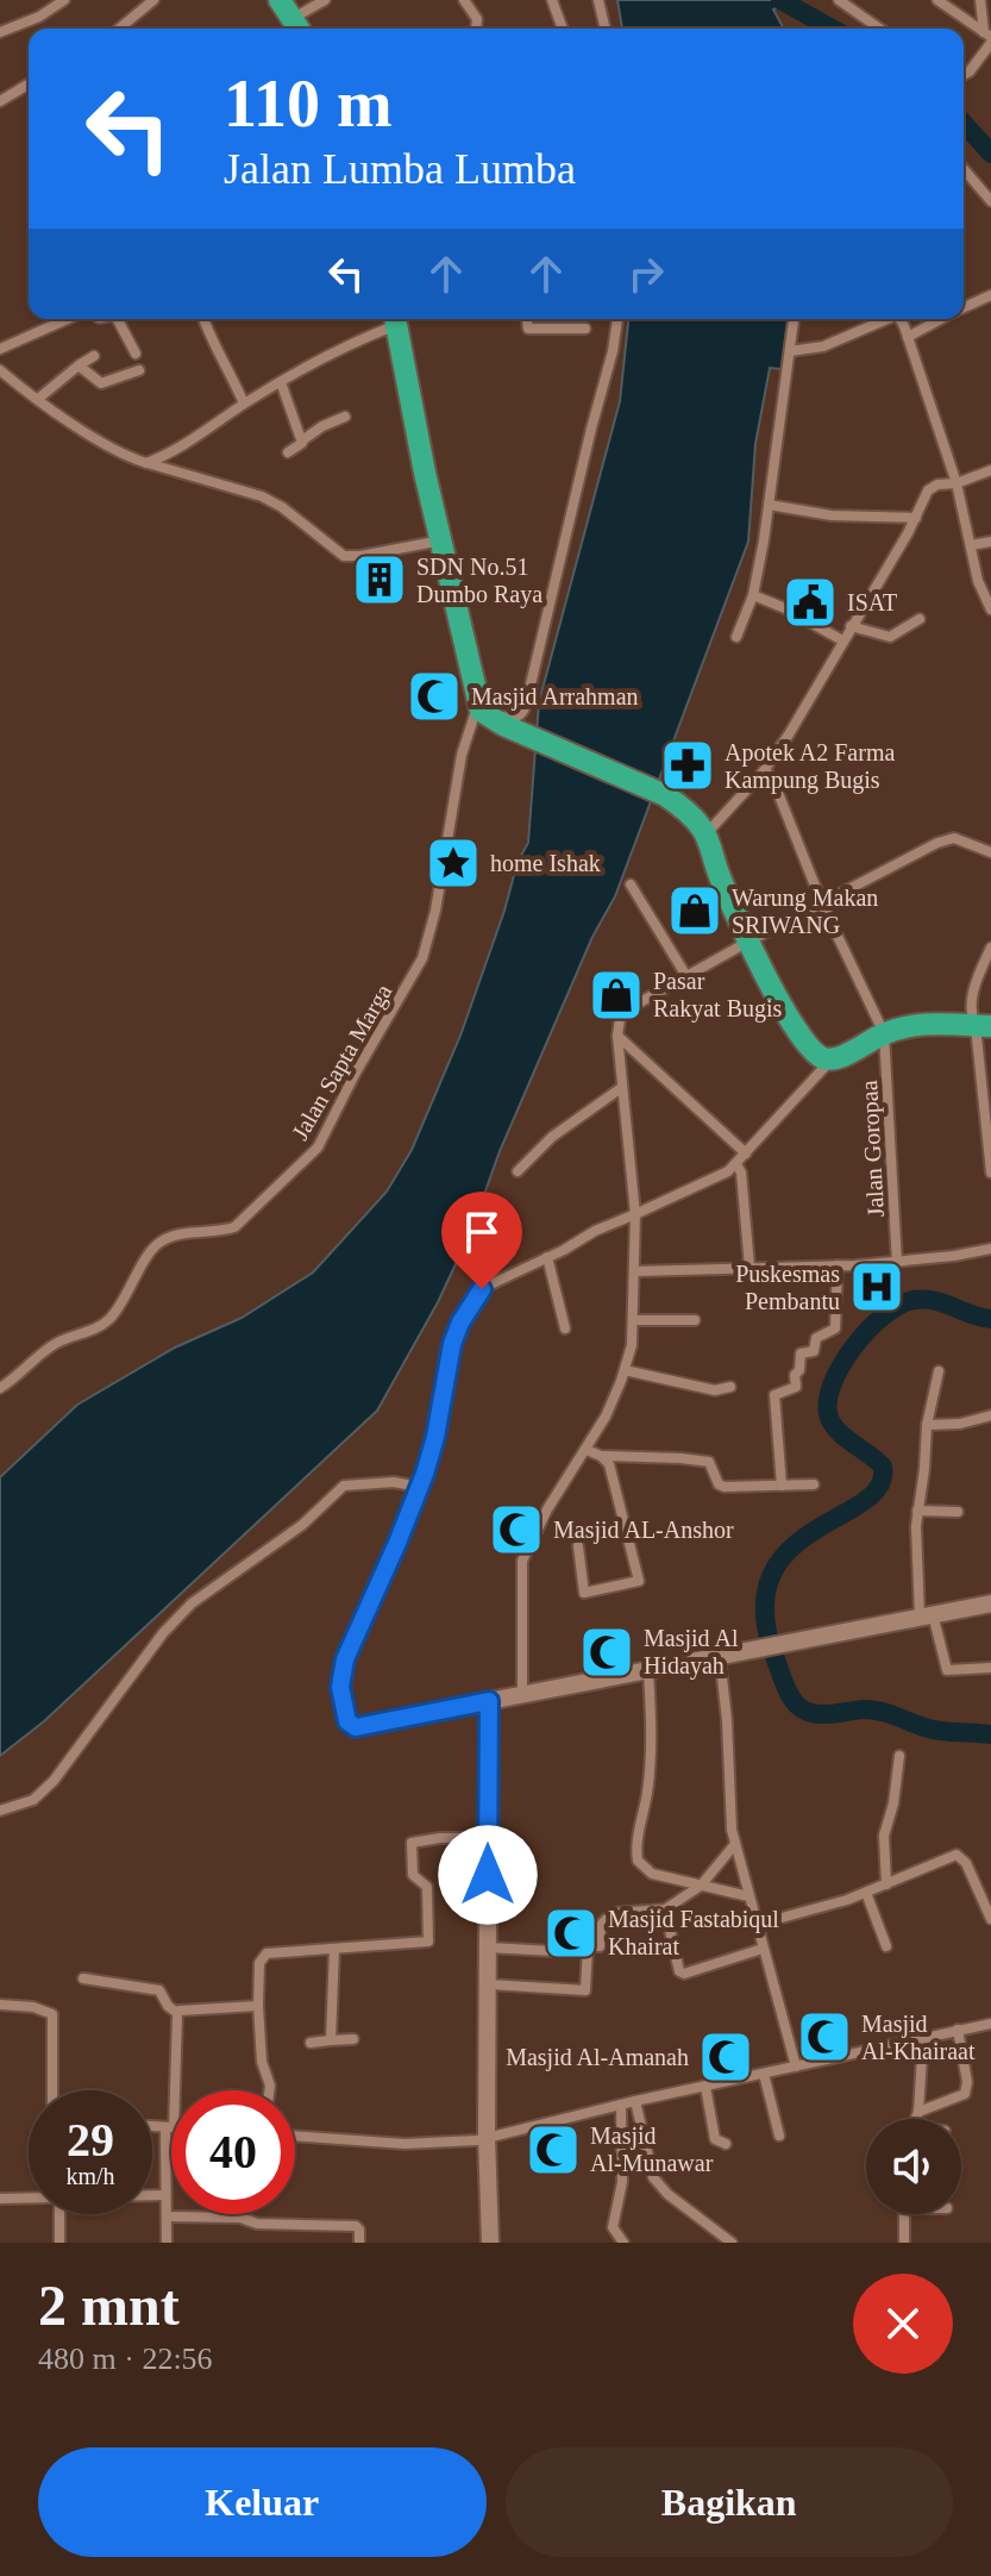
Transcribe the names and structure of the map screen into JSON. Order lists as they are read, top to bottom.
{
  "streets": {
    "street": ["Jalan Sapta Marga", "Jalan Goropaa"]
  },
  "places": {
    "building": ["SDN No.51 Dumbo Raya"],
    "public building": ["ISAT"],
    "mosque": [
      "Masjid Arrahman",
      "Masjid AL-Anshor",
      "Masjid Al Hidayah",
      "Masjid Fastabiqul Khairat",
      "Masjid Al-Khairaat",
      "Masjid Al-Amanah",
      "Masjid Al-Munawar"
    ],
    "pharmacy": ["Apotek A2 Farma Kampung Bugis"],
    "place": ["home Ishak"],
    "shop": ["Warung Makan SRIWANG", "Pasar Rakyat Bugis"],
    "hospital": ["Puskesmas Pembantu"]
  },
  "page": {
    "turn": ["110 m", "Jalan Lumba Lumba"],
    "speed": "29 km/h",
    "limit": "40",
    "heading": ["2 mnt", "480 m · 22:56"],
    "buttons": ["Keluar", "Bagikan"]
  }
}
